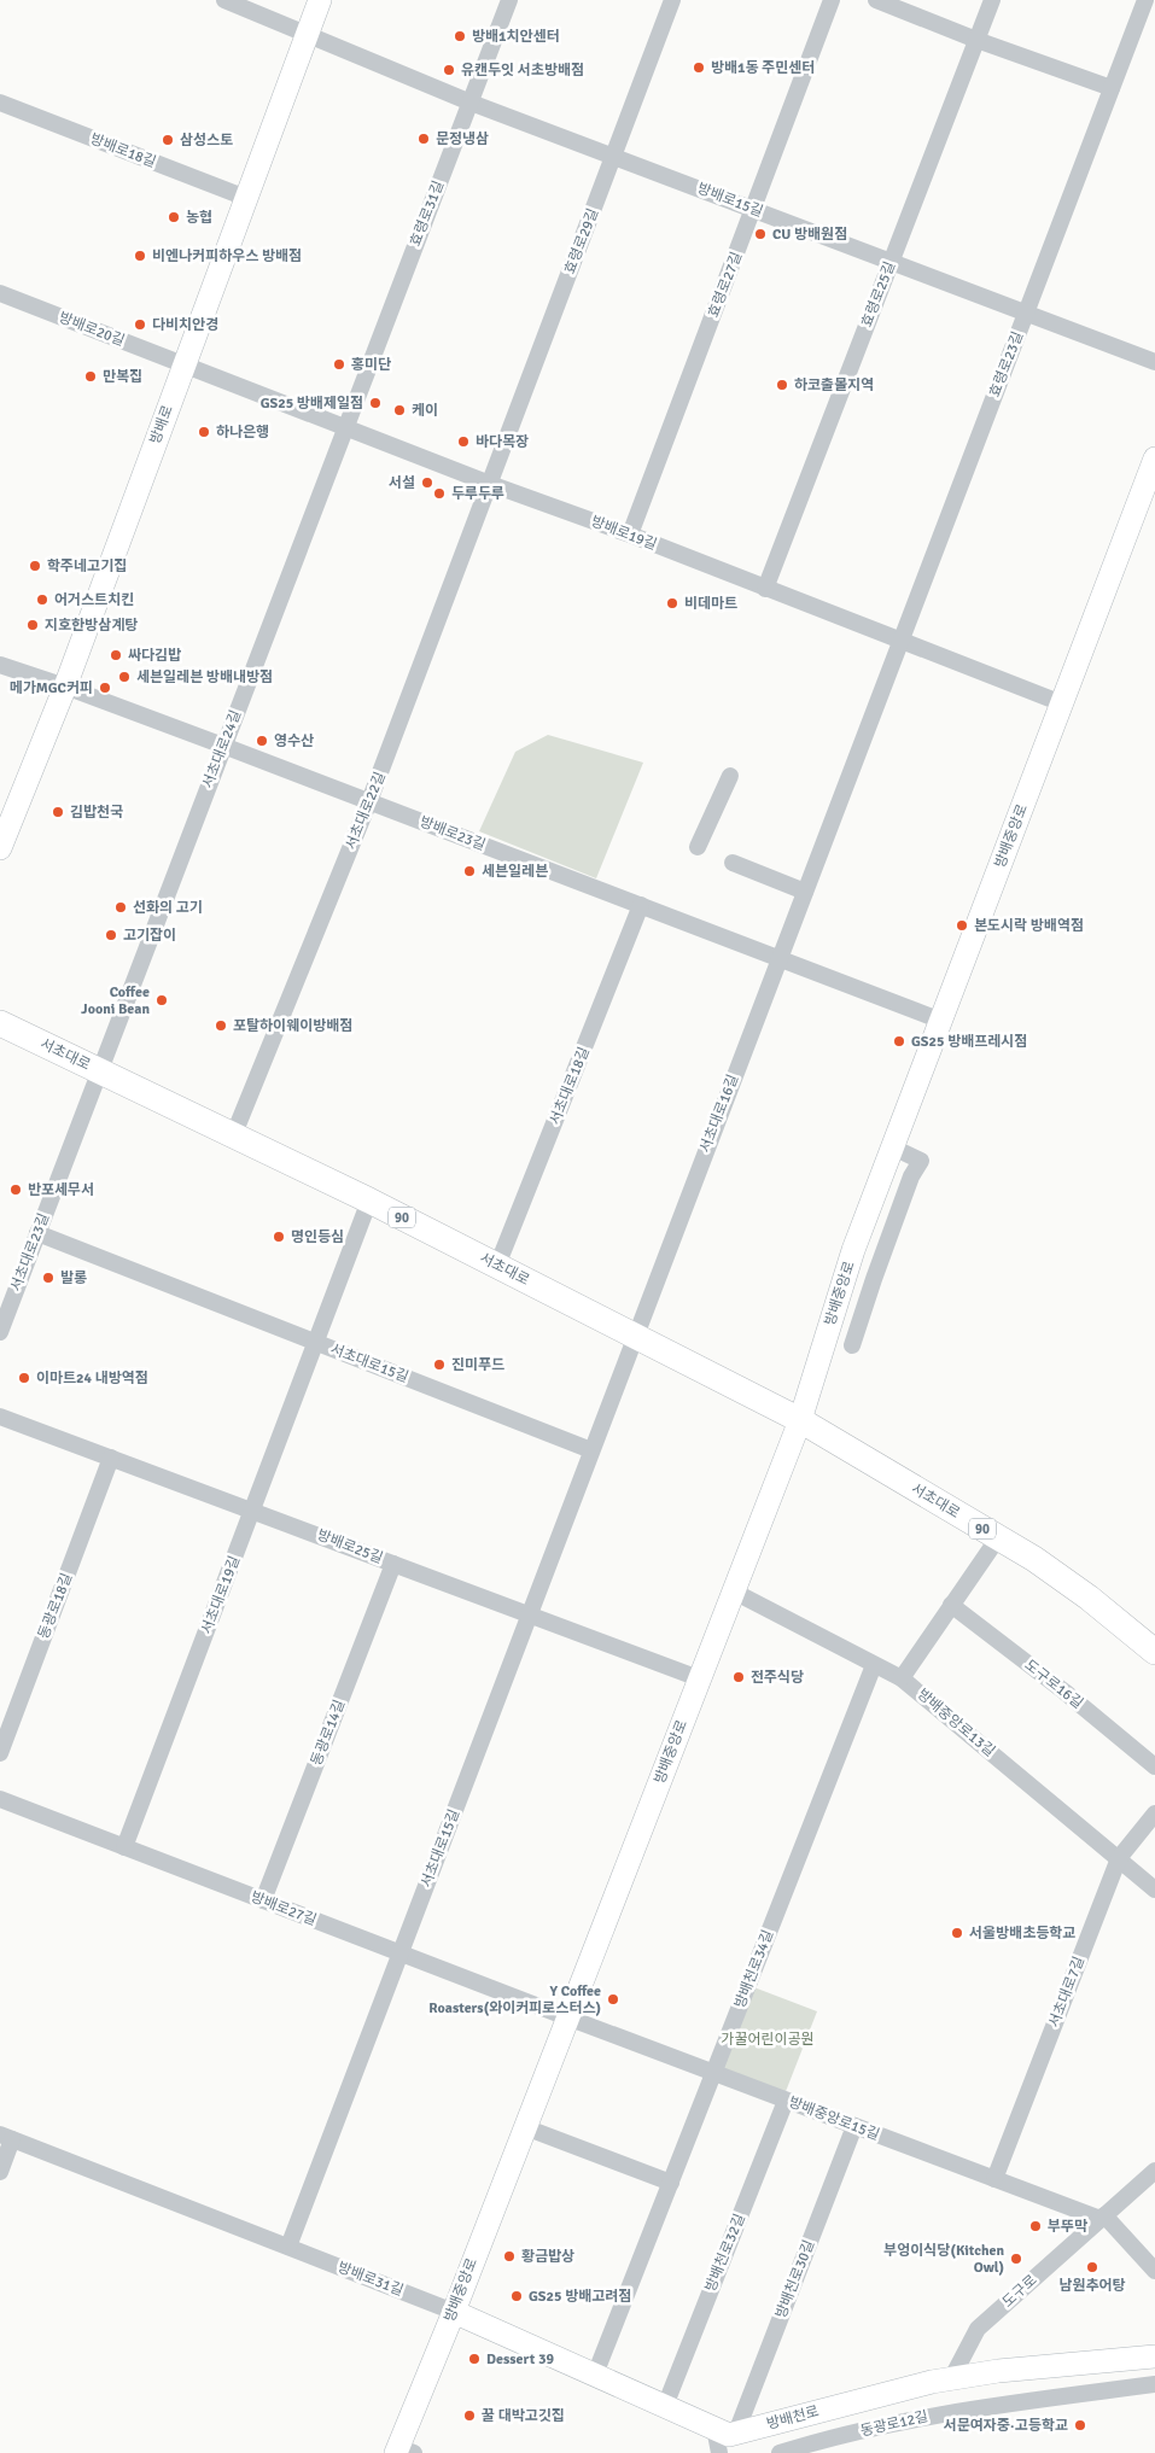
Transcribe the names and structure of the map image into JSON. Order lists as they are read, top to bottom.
{
  "streets": {
    "main road": ["서초대로", "90"],
    "street": [
      "방배로18길",
      "방배로15길",
      "효령로31길",
      "효령로29길",
      "효령로27길",
      "효령로25길",
      "방배로20길",
      "효령로23길",
      "방배로",
      "방배로19길",
      "서초대로24길",
      "서초대로22길",
      "방배로23길",
      "방배중앙로",
      "서초대로18길",
      "서초대로16길",
      "서초대로23길",
      "서초대로15길",
      "방배로25길",
      "서초대로19길",
      "동광로18길",
      "도구로16길",
      "방배중앙로13길",
      "동광로14길",
      "방배로27길",
      "방배천로34길",
      "서초대로7길",
      "방배중앙로15길",
      "방배천로32길",
      "방배로31길",
      "방배천로30길",
      "도구로",
      "방배천로",
      "동광로12길"
    ]
  },
  "crossings": [
    ["방배로18길", "방배로"],
    ["방배로15길", "효령로31길"],
    ["방배로15길", "효령로29길"],
    ["방배로15길", "효령로27길"],
    ["방배로15길", "효령로25길"],
    ["방배로15길", "효령로23길"],
    ["방배로15길", "방배로"],
    ["효령로31길", "방배로19길"],
    ["효령로31길", "서초대로24길"],
    ["효령로29길", "방배로19길"],
    ["효령로29길", "서초대로22길"],
    ["효령로27길", "방배로19길"],
    ["효령로25길", "방배로19길"],
    ["방배로20길", "방배로"],
    ["방배로20길", "방배로19길"],
    ["효령로23길", "방배로19길"],
    ["효령로23길", "서초대로16길"],
    ["방배로", "방배로19길"],
    ["방배로", "방배로23길"],
    ["방배로19길", "서초대로24길"],
    ["방배로19길", "서초대로22길"],
    ["방배로19길", "방배중앙로"],
    ["방배로19길", "서초대로16길"],
    ["서초대로24길", "방배로23길"],
    ["서초대로24길", "서초대로"],
    ["서초대로24길", "서초대로23길"],
    ["서초대로22길", "방배로23길"],
    ["서초대로22길", "서초대로"],
    ["방배로23길", "방배중앙로"],
    ["방배로23길", "서초대로18길"],
    ["방배로23길", "서초대로16길"],
    ["방배중앙로", "서초대로"],
    ["방배중앙로", "방배로25길"],
    ["방배중앙로", "방배중앙로13길"],
    ["방배중앙로", "방배로27길"],
    ["방배중앙로", "방배중앙로15길"],
    ["방배중앙로", "방배로31길"],
    ["서초대로", "서초대로18길"],
    ["서초대로", "서초대로16길"],
    ["서초대로", "서초대로23길"],
    ["서초대로", "서초대로15길"],
    ["서초대로", "서초대로19길"],
    ["서초대로16길", "서초대로15길"],
    ["서초대로15길", "방배로25길"],
    ["서초대로15길", "서초대로19길"],
    ["서초대로15길", "방배로27길"],
    ["서초대로15길", "방배로31길"],
    ["방배로25길", "서초대로19길"],
    ["방배로25길", "동광로18길"],
    ["방배로25길", "동광로14길"],
    ["서초대로19길", "방배로27길"],
    ["방배중앙로13길", "방배천로34길"],
    ["방배중앙로13길", "서초대로7길"],
    ["동광로14길", "방배로27길"],
    ["방배로27길", "방배중앙로15길"],
    ["방배천로34길", "방배중앙로15길"],
    ["서초대로7길", "방배중앙로15길"],
    ["방배중앙로15길", "방배천로32길"],
    ["방배중앙로15길", "방배천로30길"],
    ["방배중앙로15길", "도구로"],
    ["방배천로30길", "방배천로"],
    ["도구로", "방배천로"]
  ],
  "parks": ["가꿀어린이공원"],
  "places": [
    "방배1치안센터",
    "방배1동 주민센터",
    "유캔두잇 서초방배점",
    "문정냉삼",
    "삼성스토",
    "농협",
    "CU 방배원점",
    "비엔나커피하우스 방배점",
    "다비치안경",
    "홍미단",
    "만복집",
    "하코출몰지역",
    "GS25 방배제일점",
    "케이",
    "하나은행",
    "바다목장",
    "서설",
    "두루두루",
    "학주네고기집",
    "어거스트치킨",
    "비데마트",
    "지호한방삼계탕",
    "싸다김밥",
    "세븐일레븐 방배내방점",
    "메가MGC커피",
    "영수산",
    "김밥천국",
    "세븐일레븐",
    "선화의 고기",
    "본도시락 방배역점",
    "고기잡이",
    "Coffee Jooni Bean",
    "포탈하이웨이방배점",
    "GS25 방배프레시점",
    "반포세무서",
    "명인등심",
    "발롱",
    "진미푸드",
    "이마트24 내방역점",
    "전주식당",
    "서울방배초등학교",
    "Y Coffee Roasters(와이커피로스터스)",
    "부뚜막",
    "황금밥상",
    "부엉이식당(Kitchen Owl)",
    "남원추어탕",
    "GS25 방배고려점",
    "Dessert 39",
    "꿀 대박고깃집",
    "서문여자중·고등학교"
  ]
}
